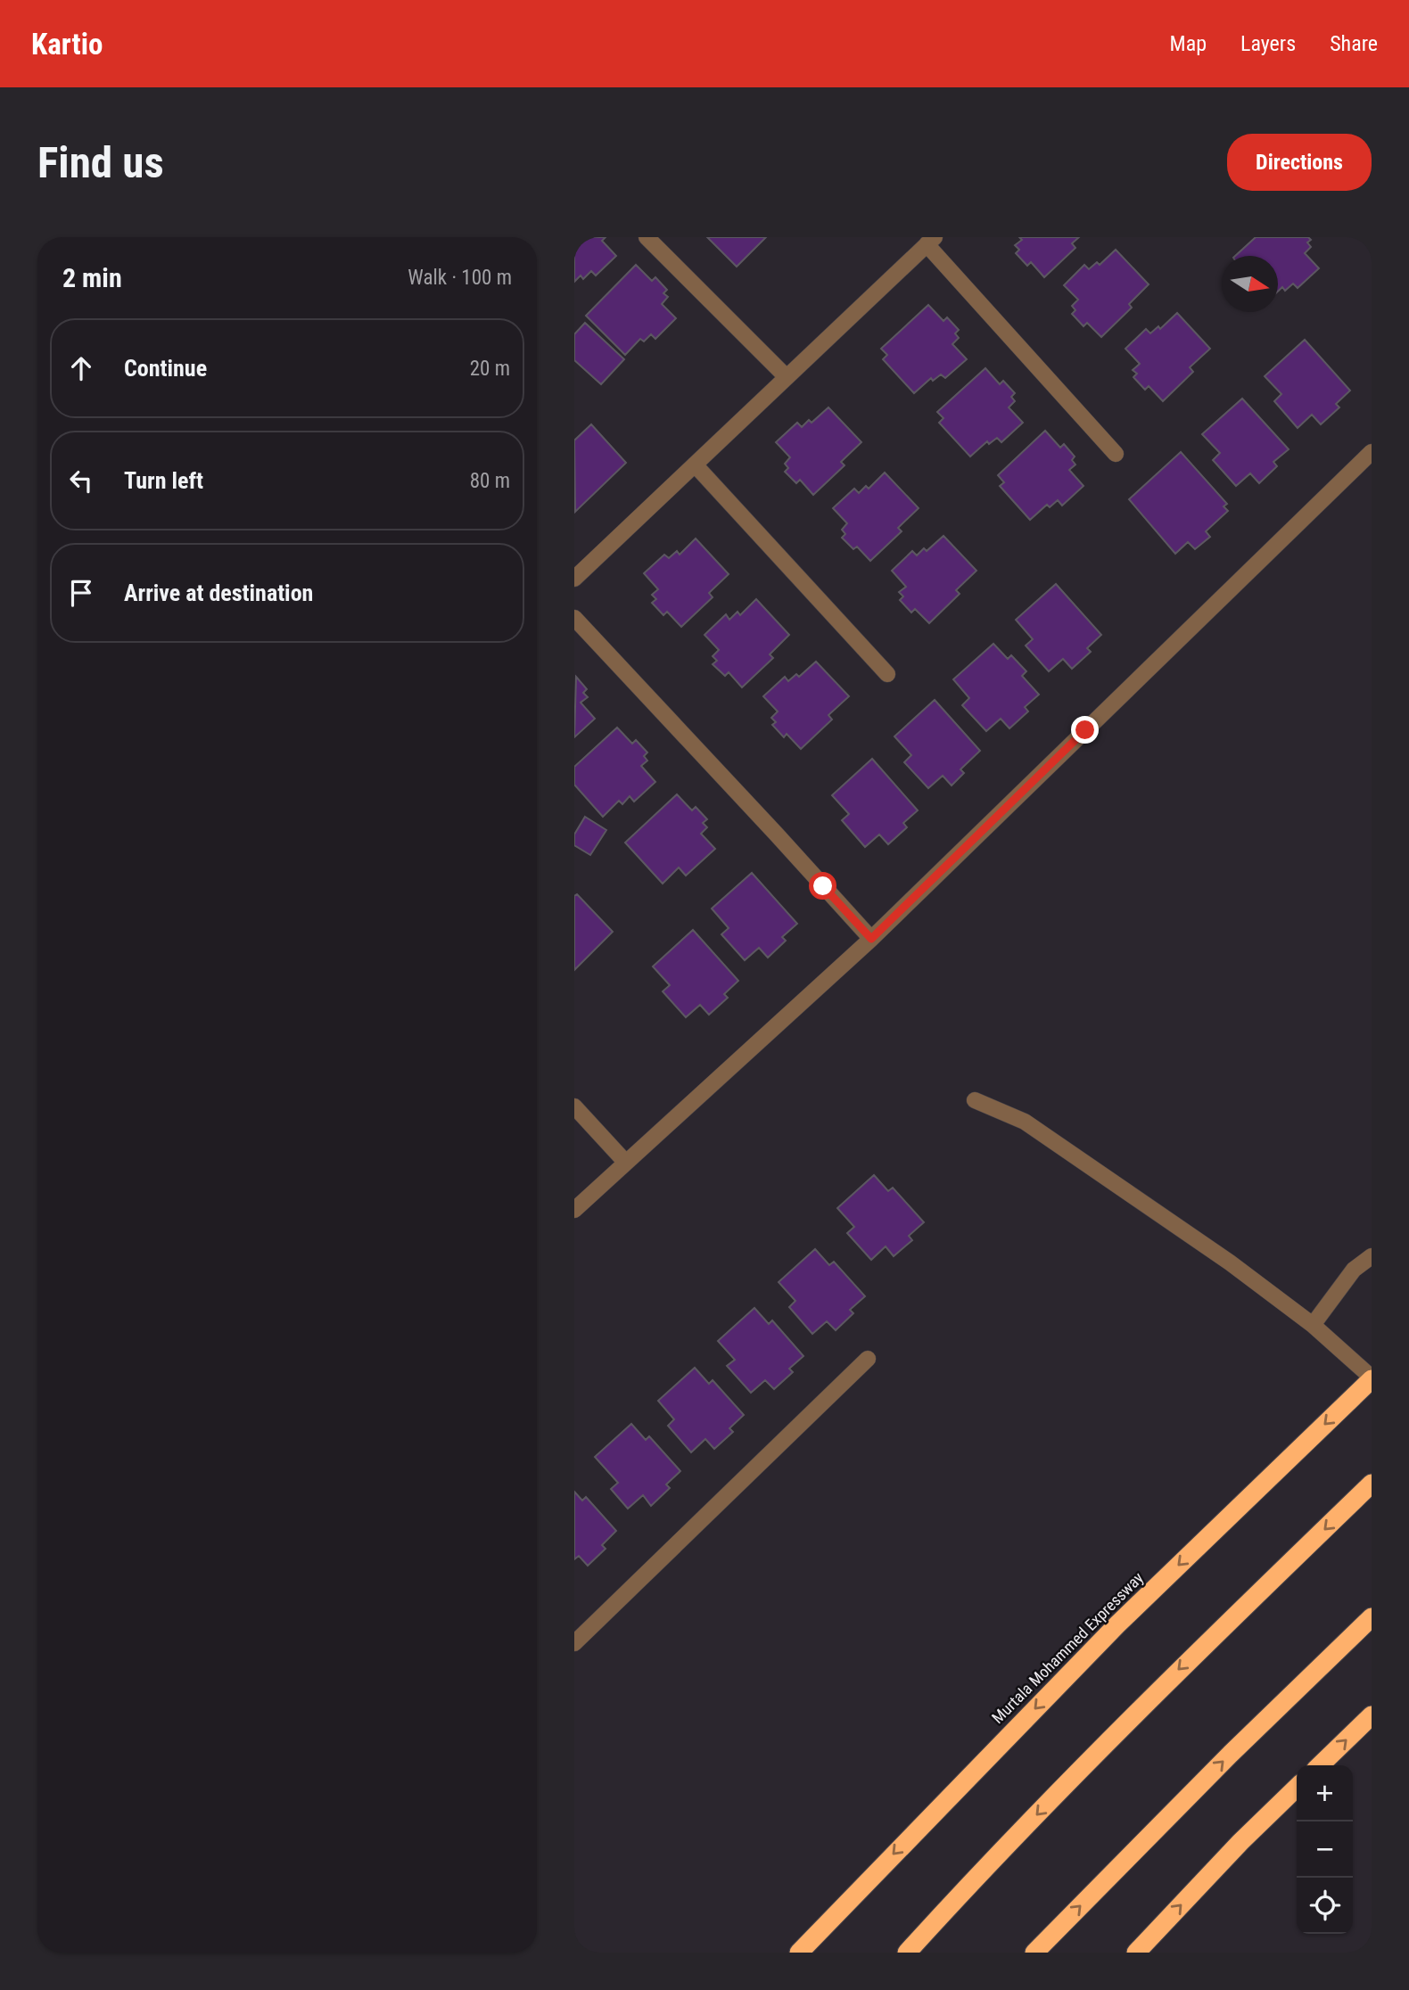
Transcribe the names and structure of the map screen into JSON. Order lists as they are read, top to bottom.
{
  "streets": {
    "highway": ["Murtala Mohammed Expressway"]
  },
  "north": "right",
  "page": {
    "header": "Kartio",
    "nav": ["Map", "Layers", "Share"],
    "buttons": "Directions",
    "title": "Find us",
    "heading": ["2 min", "Walk · 100 m"],
    "list": [
      ["Continue", "20 m"],
      ["Turn left", "80 m"],
      "Arrive at destination"
    ],
    "map_buttons": ["+", "−"]
  }
}
